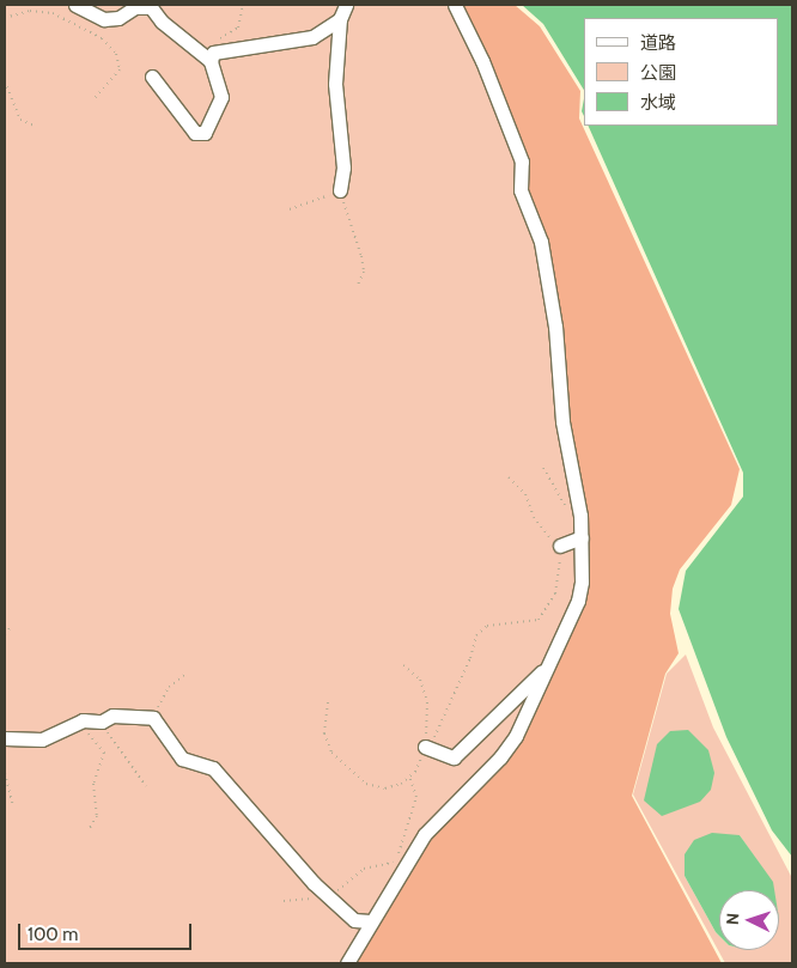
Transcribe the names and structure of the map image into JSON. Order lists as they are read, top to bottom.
{
  "legend": ["道路", "公園", "水域"],
  "scale_bar": "100 m",
  "north": "left"
}
